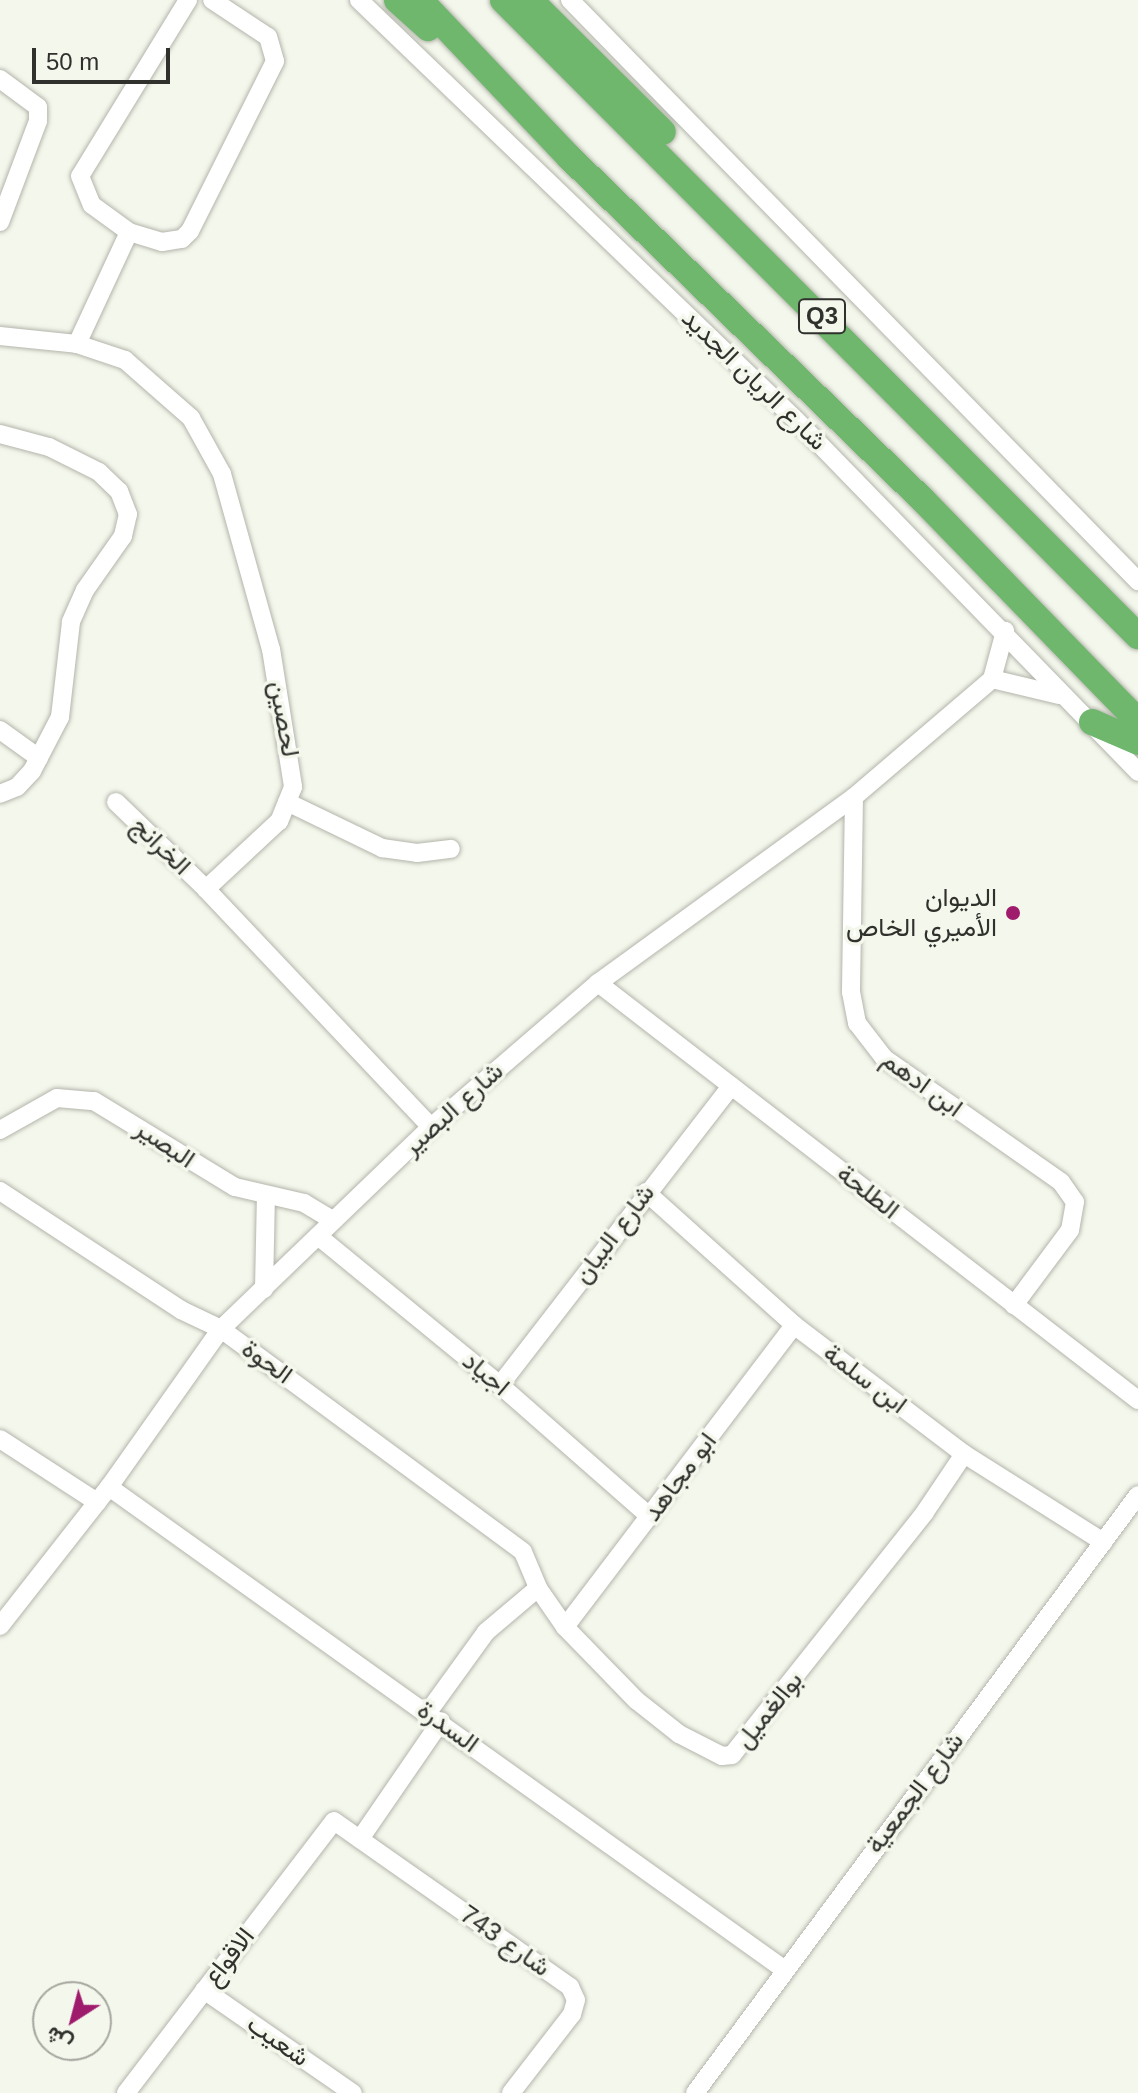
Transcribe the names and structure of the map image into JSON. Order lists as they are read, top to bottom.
{
  "streets": {
    "highway": ["Q3", "شارع الريان الجديد"],
    "street": [
      "لحصين",
      "الخرانج",
      "ابن ادهم",
      "شارع البصير",
      "البصير",
      "الطلحة",
      "شارع البيان",
      "الحوة",
      "اجياد",
      "ابن سلمة",
      "ابو مجاهد",
      "بوالغميل",
      "السدرة",
      "شارع الجمعية",
      "شارع 743",
      "الاقواع",
      "شعيب"
    ]
  },
  "crossings": [
    ["لحصين", "الخرانج"],
    ["ابن ادهم", "شارع البصير"],
    ["ابن ادهم", "الطلحة"],
    ["شارع البصير", "البصير"],
    ["شارع البصير", "الطلحة"],
    ["شارع البصير", "الحوة"],
    ["شارع البصير", "اجياد"],
    ["شارع البصير", "السدرة"],
    ["الطلحة", "شارع البيان"],
    ["شارع البيان", "اجياد"],
    ["شارع البيان", "ابن سلمة"],
    ["الحوة", "بوالغميل"],
    ["اجياد", "ابو مجاهد"],
    ["ابن سلمة", "ابو مجاهد"],
    ["ابن سلمة", "بوالغميل"],
    ["ابن سلمة", "شارع الجمعية"],
    ["ابو مجاهد", "بوالغميل"],
    ["السدرة", "شارع الجمعية"],
    ["شارع 743", "الاقواع"],
    ["الاقواع", "شعيب"]
  ],
  "places": ["الديوان الأميري الخاص"],
  "scale_bar": "50 m",
  "north": "bottom left"
}
